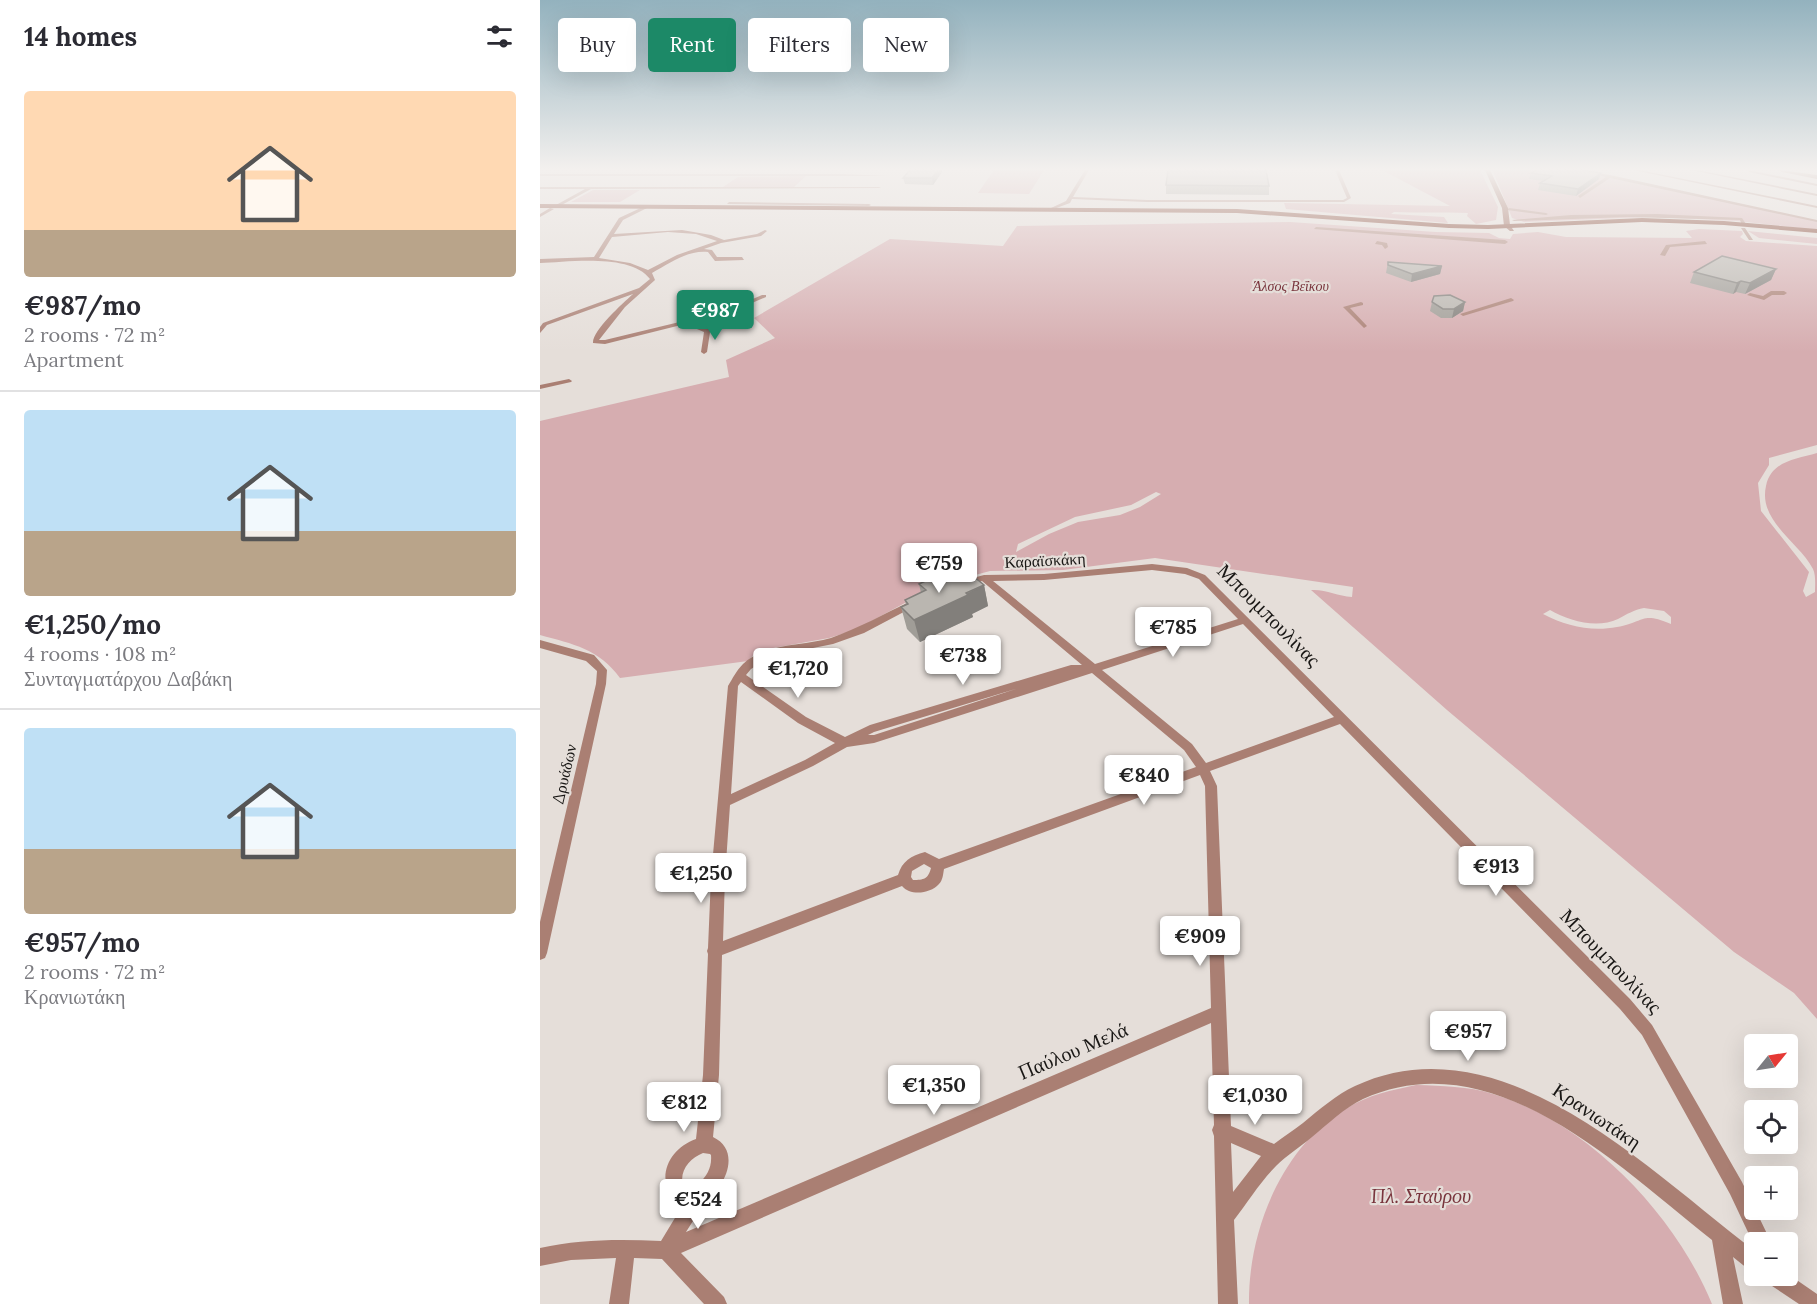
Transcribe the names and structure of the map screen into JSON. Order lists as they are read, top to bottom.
{
  "streets": {
    "street": [
      "Καραϊσκάκη",
      "Μπουμπουλίνας",
      "Δρυάδων",
      "Παύλου Μελά",
      "Κρανιωτάκη"
    ]
  },
  "crossings": [
    ["Καραϊσκάκη", "Μπουμπουλίνας"]
  ],
  "parks": ["Άλσος Βεΐκου", "Πλ. Σταύρου"],
  "north": "top right",
  "page": {
    "heading": "14 homes",
    "chip": [
      "Buy",
      "Rent",
      "Filters",
      "New"
    ],
    "list": [
      {
        "name": "€987/mo",
        "note": "2 rooms · 72 m² · Apartment"
      },
      {
        "name": "€1,250/mo",
        "note": "4 rooms · 108 m² · Συνταγματάρχου Δαβάκη"
      },
      {
        "name": "€957/mo",
        "note": "2 rooms · 72 m² · Κρανιωτάκη"
      }
    ],
    "price": [
      "€987",
      "€759",
      "€785",
      "€738",
      "€1,720",
      "€840",
      "€913",
      "€1,250",
      "€909",
      "€957",
      "€1,350",
      "€1,030",
      "€812",
      "€524"
    ],
    "map_buttons": ["+", "−"]
  }
}
